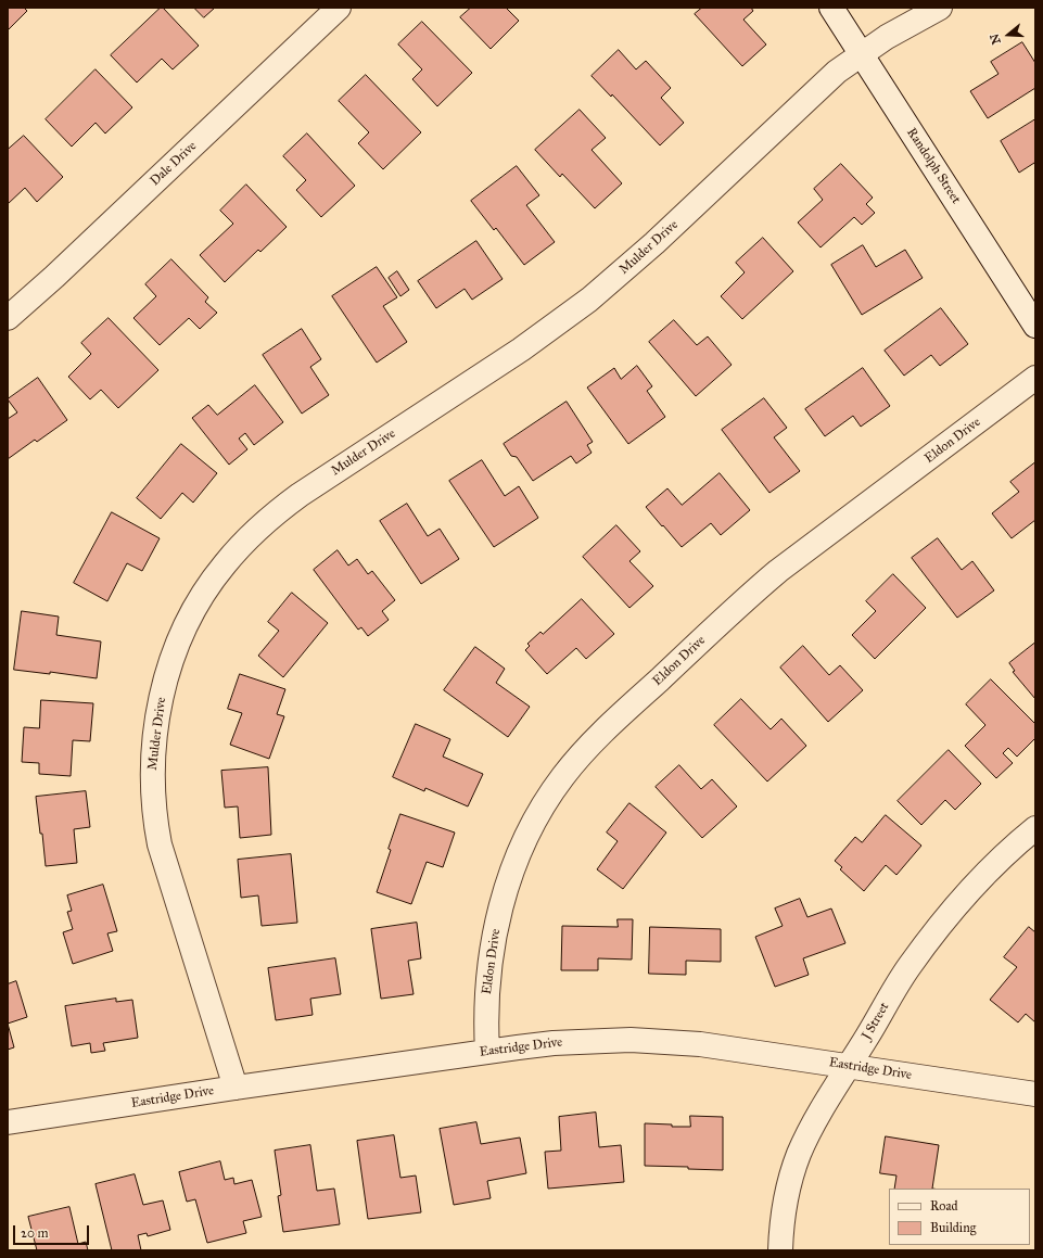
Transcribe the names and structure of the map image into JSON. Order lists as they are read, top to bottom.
{
  "streets": {
    "street": [
      "Dale Drive",
      "Randolph Street",
      "Mulder Drive",
      "Eldon Drive",
      "J Street",
      "Eastridge Drive"
    ]
  },
  "crossings": [
    ["Randolph Street", "Mulder Drive"],
    ["Mulder Drive", "Eastridge Drive"],
    ["Eldon Drive", "Eastridge Drive"],
    ["J Street", "Eastridge Drive"]
  ],
  "legend": ["Road", "Building"],
  "scale_bar": "20 m",
  "north": "left"
}
